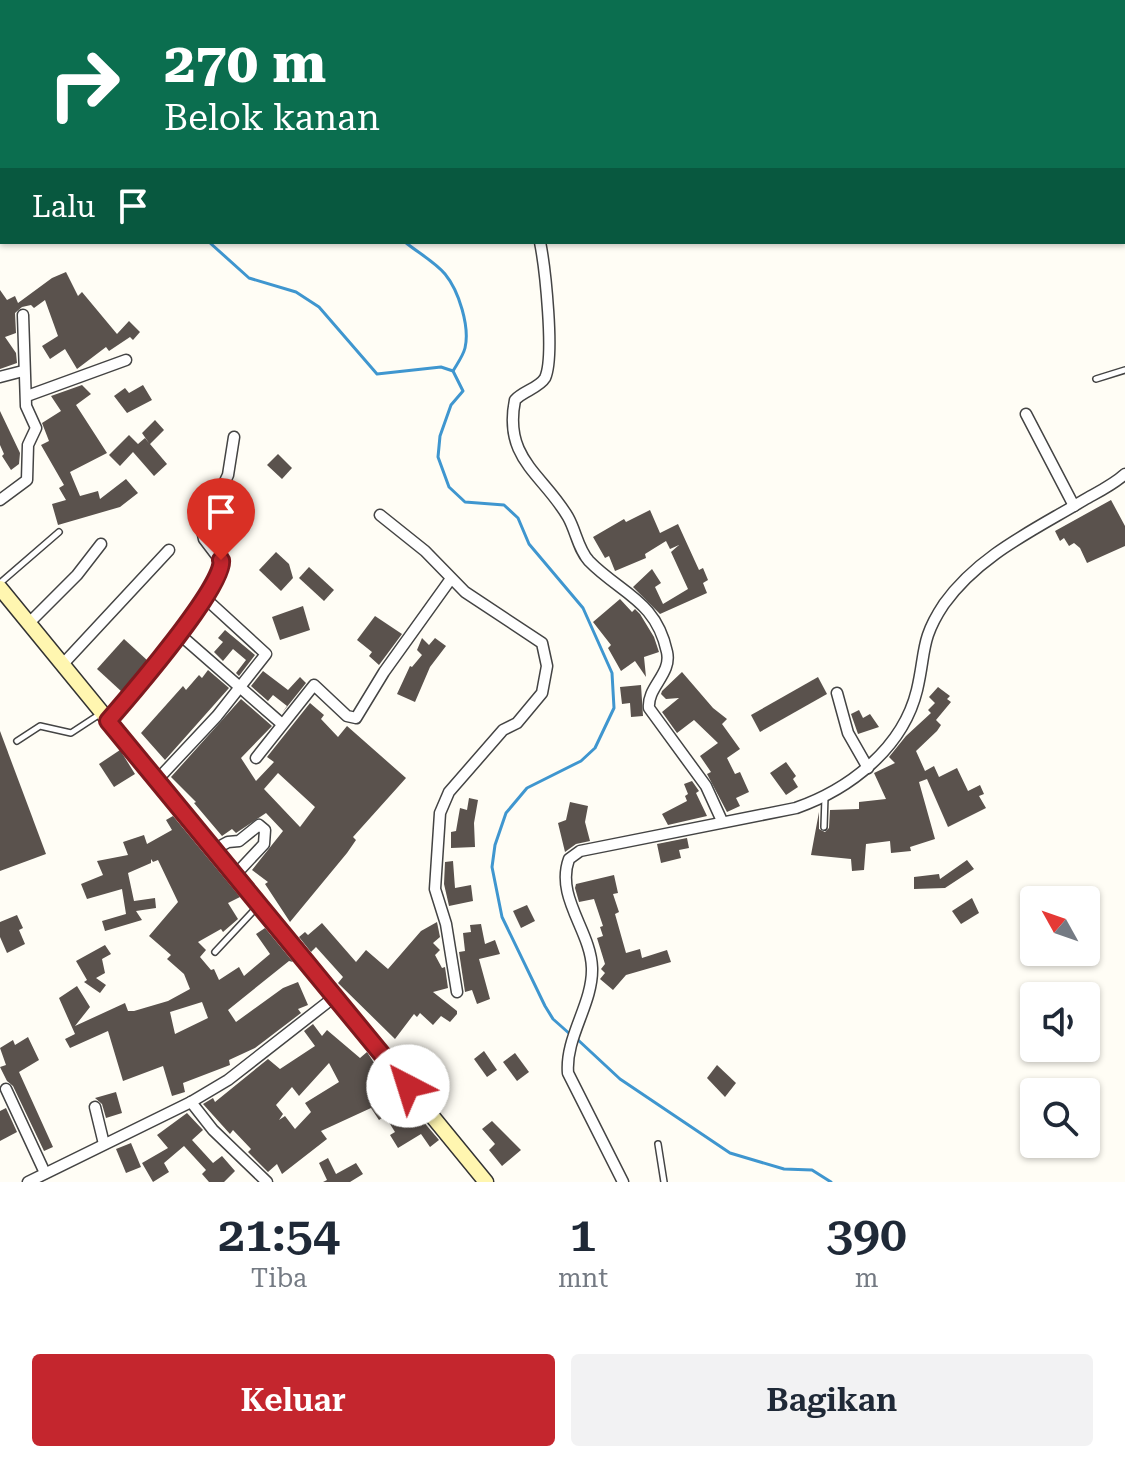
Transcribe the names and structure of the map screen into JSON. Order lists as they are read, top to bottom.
{
  "north": "top left",
  "page": {
    "turn": ["270 m", "Belok kanan"],
    "then": "Lalu",
    "eta": [
      "21:54",
      "Tiba",
      "1",
      "mnt",
      "390",
      "m"
    ],
    "buttons": ["Keluar", "Bagikan"]
  }
}
